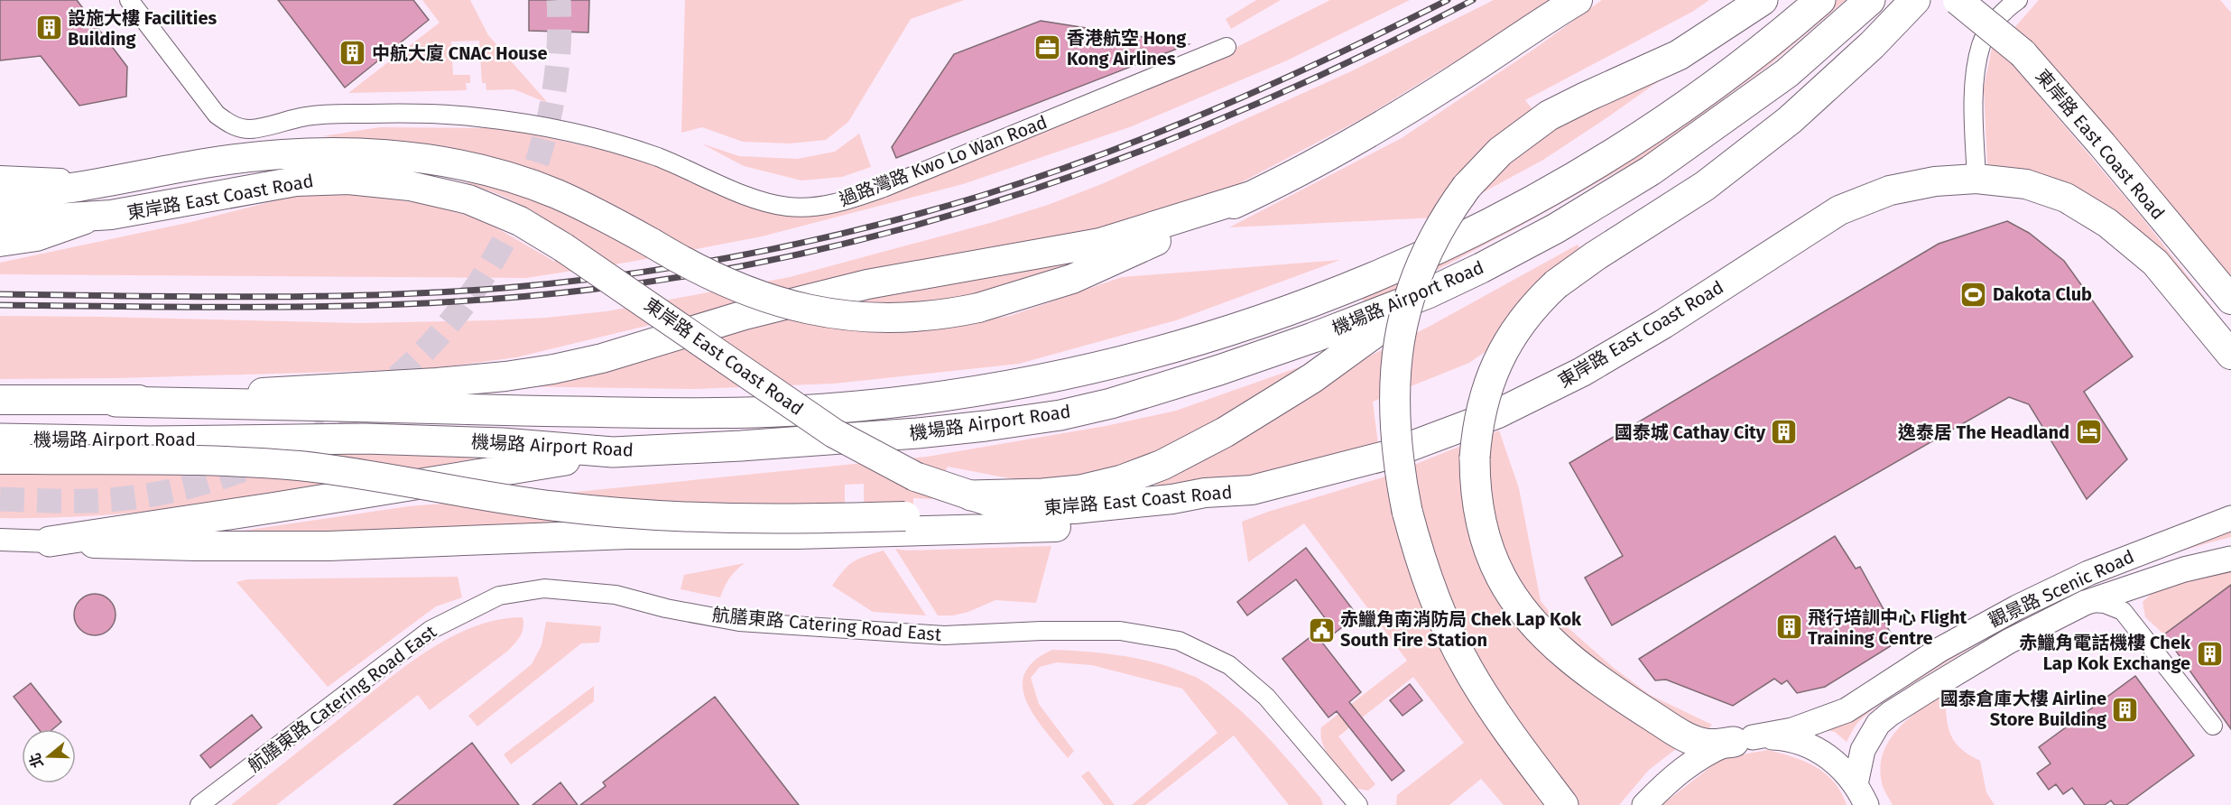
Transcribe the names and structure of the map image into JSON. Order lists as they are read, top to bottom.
{
  "streets": {
    "highway": ["機場路 Airport Road"],
    "main road": ["東岸路 East Coast Road", "觀景路 Scenic Road"],
    "street": ["過路灣路 Kwo Lo Wan Road", "航膳東路 Catering Road East"]
  },
  "places": {
    "building": [
      "設施大樓 Facilities Building",
      "中航大廈 CNAC House",
      "國泰城 Cathay City",
      "飛行培訓中心 Flight Training Centre",
      "赤鱲角電話機樓 Chek Lap Kok Exchange",
      "國泰倉庫大樓 Airline Store Building"
    ],
    "office": ["香港航空 Hong Kong Airlines"],
    "sports": ["Dakota Club"],
    "hotel": ["逸泰居 The Headland"],
    "public building": ["赤鱲角南消防局 Chek Lap Kok South Fire Station"]
  },
  "north": "left"
}
